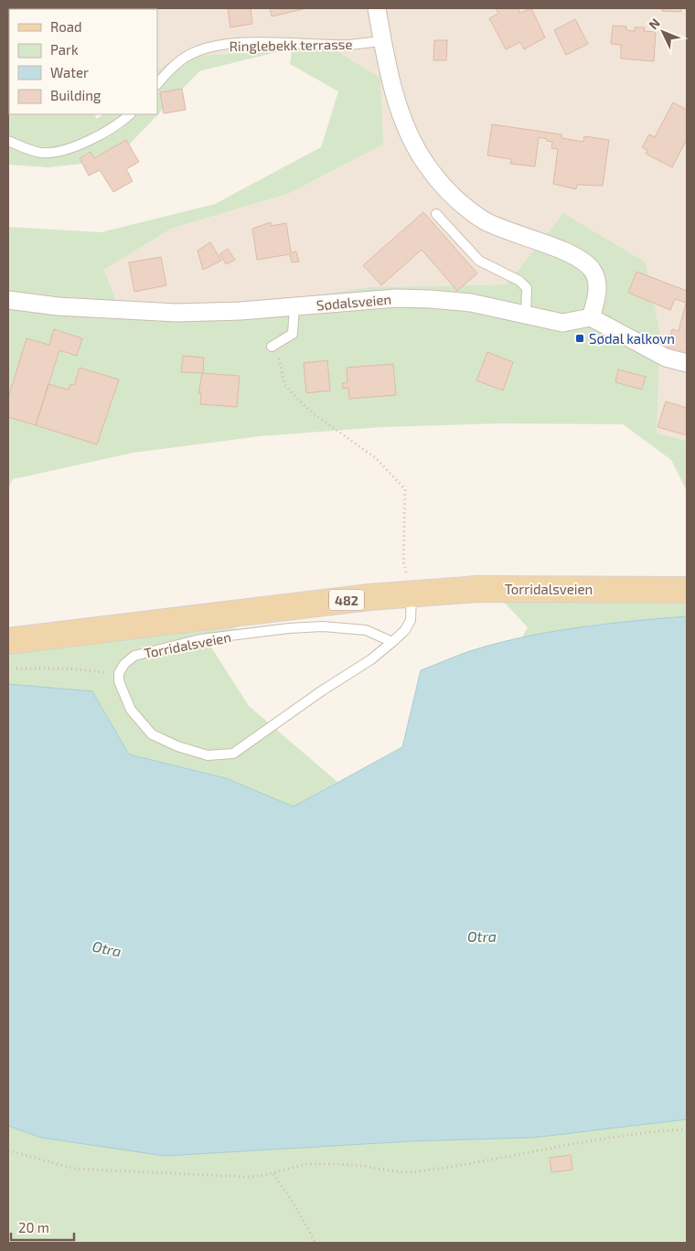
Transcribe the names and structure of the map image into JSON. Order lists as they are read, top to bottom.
{
  "streets": {
    "main road": ["Torridalsveien", "482"],
    "street": ["Sødalsveien"],
    "lane": ["Ringlebekk terrasse"]
  },
  "water": ["Otra"],
  "places": {
    "transit": ["Sødal kalkovn"]
  },
  "legend": [
    "Road",
    "Park",
    "Water",
    "Building"
  ],
  "scale_bar": "20 m",
  "north": "top left"
}
